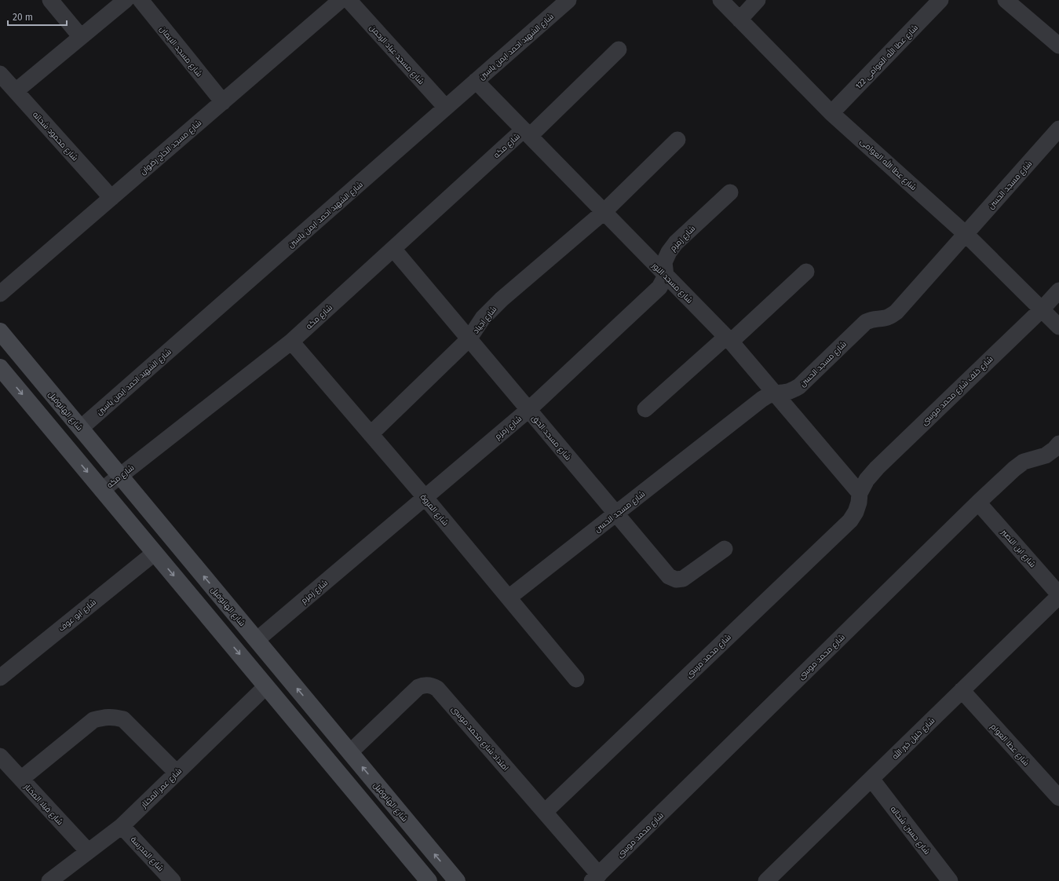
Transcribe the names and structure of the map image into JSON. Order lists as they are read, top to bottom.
{
  "streets": {
    "street": [
      "شارع الشهيد احمد ايمن ياسين",
      "شارع مسجد الايمان",
      "شارع مسجد عباد الرحمن",
      "شارع عطا الله العوامى 122",
      "شارع محمود شحاته",
      "شارع مكه",
      "شارع مسجد الحاج رضوان",
      "شارع عطا الله العوامى",
      "شارع مسجد الحسن",
      "شارع زمزم",
      "شارع مسجد النور",
      "شارع اجياد",
      "شارع خلف شارع محمد موسى",
      "شارع الهانوفيل",
      "شارع مسجد الحق",
      "شارع المروة",
      "شارع ابن النصير",
      "شارع ابو عوف",
      "شارع محمد مرسى",
      "شارع محمد موسى",
      "امتداد شارع محمد موسى",
      "شارع خليل خير الله",
      "شارع عطا العوام",
      "شارع عمر المختار",
      "شارع فيلا المختار",
      "شارع حسين شحاته",
      "شارع المدرسة"
    ]
  },
  "crossings": [
    ["شارع الشهيد احمد ايمن ياسين", "شارع مسجد عباد الرحمن"],
    ["شارع الشهيد احمد ايمن ياسين", "شارع مسجد النور"],
    ["شارع الشهيد احمد ايمن ياسين", "شارع الهانوفيل"],
    ["شارع مسجد الايمان", "شارع مسجد الحاج رضوان"],
    ["شارع عطا الله العوامى 122", "شارع عطا الله العوامى"],
    ["شارع محمود شحاته", "شارع مسجد الحاج رضوان"],
    ["شارع مكه", "شارع مسجد النور"],
    ["شارع مكه", "شارع الهانوفيل"],
    ["شارع مكه", "شارع مسجد الحق"],
    ["شارع مكه", "شارع المروة"],
    ["شارع عطا الله العوامى", "شارع مسجد الحسن"],
    ["شارع عطا الله العوامى", "شارع خلف شارع محمد موسى"],
    ["شارع مسجد الحسن", "شارع مسجد النور"],
    ["شارع مسجد الحسن", "شارع مسجد الحق"],
    ["شارع مسجد الحسن", "شارع المروة"],
    ["شارع زمزم", "شارع مسجد النور"],
    ["شارع زمزم", "شارع الهانوفيل"],
    ["شارع زمزم", "شارع مسجد الحق"],
    ["شارع زمزم", "شارع المروة"],
    ["شارع مسجد النور", "شارع اجياد"],
    ["شارع مسجد النور", "شارع خلف شارع محمد موسى"],
    ["شارع مسجد النور", "شارع محمد مرسى"],
    ["شارع اجياد", "شارع مسجد الحق"],
    ["شارع اجياد", "شارع المروة"],
    ["شارع خلف شارع محمد موسى", "شارع محمد مرسى"],
    ["شارع الهانوفيل", "امتداد شارع محمد موسى"],
    ["شارع ابن النصير", "شارع محمد موسى"],
    ["شارع ابن النصير", "شارع خليل خير الله"],
    ["شارع محمد مرسى", "امتداد شارع محمد موسى"],
    ["شارع محمد موسى", "امتداد شارع محمد موسى"],
    ["شارع خليل خير الله", "شارع عطا العوام"],
    ["شارع خليل خير الله", "شارع حسين شحاته"],
    ["شارع عمر المختار", "شارع فيلا المختار"],
    ["شارع عمر المختار", "شارع المدرسة"]
  ],
  "scale_bar": "20 m"
}
